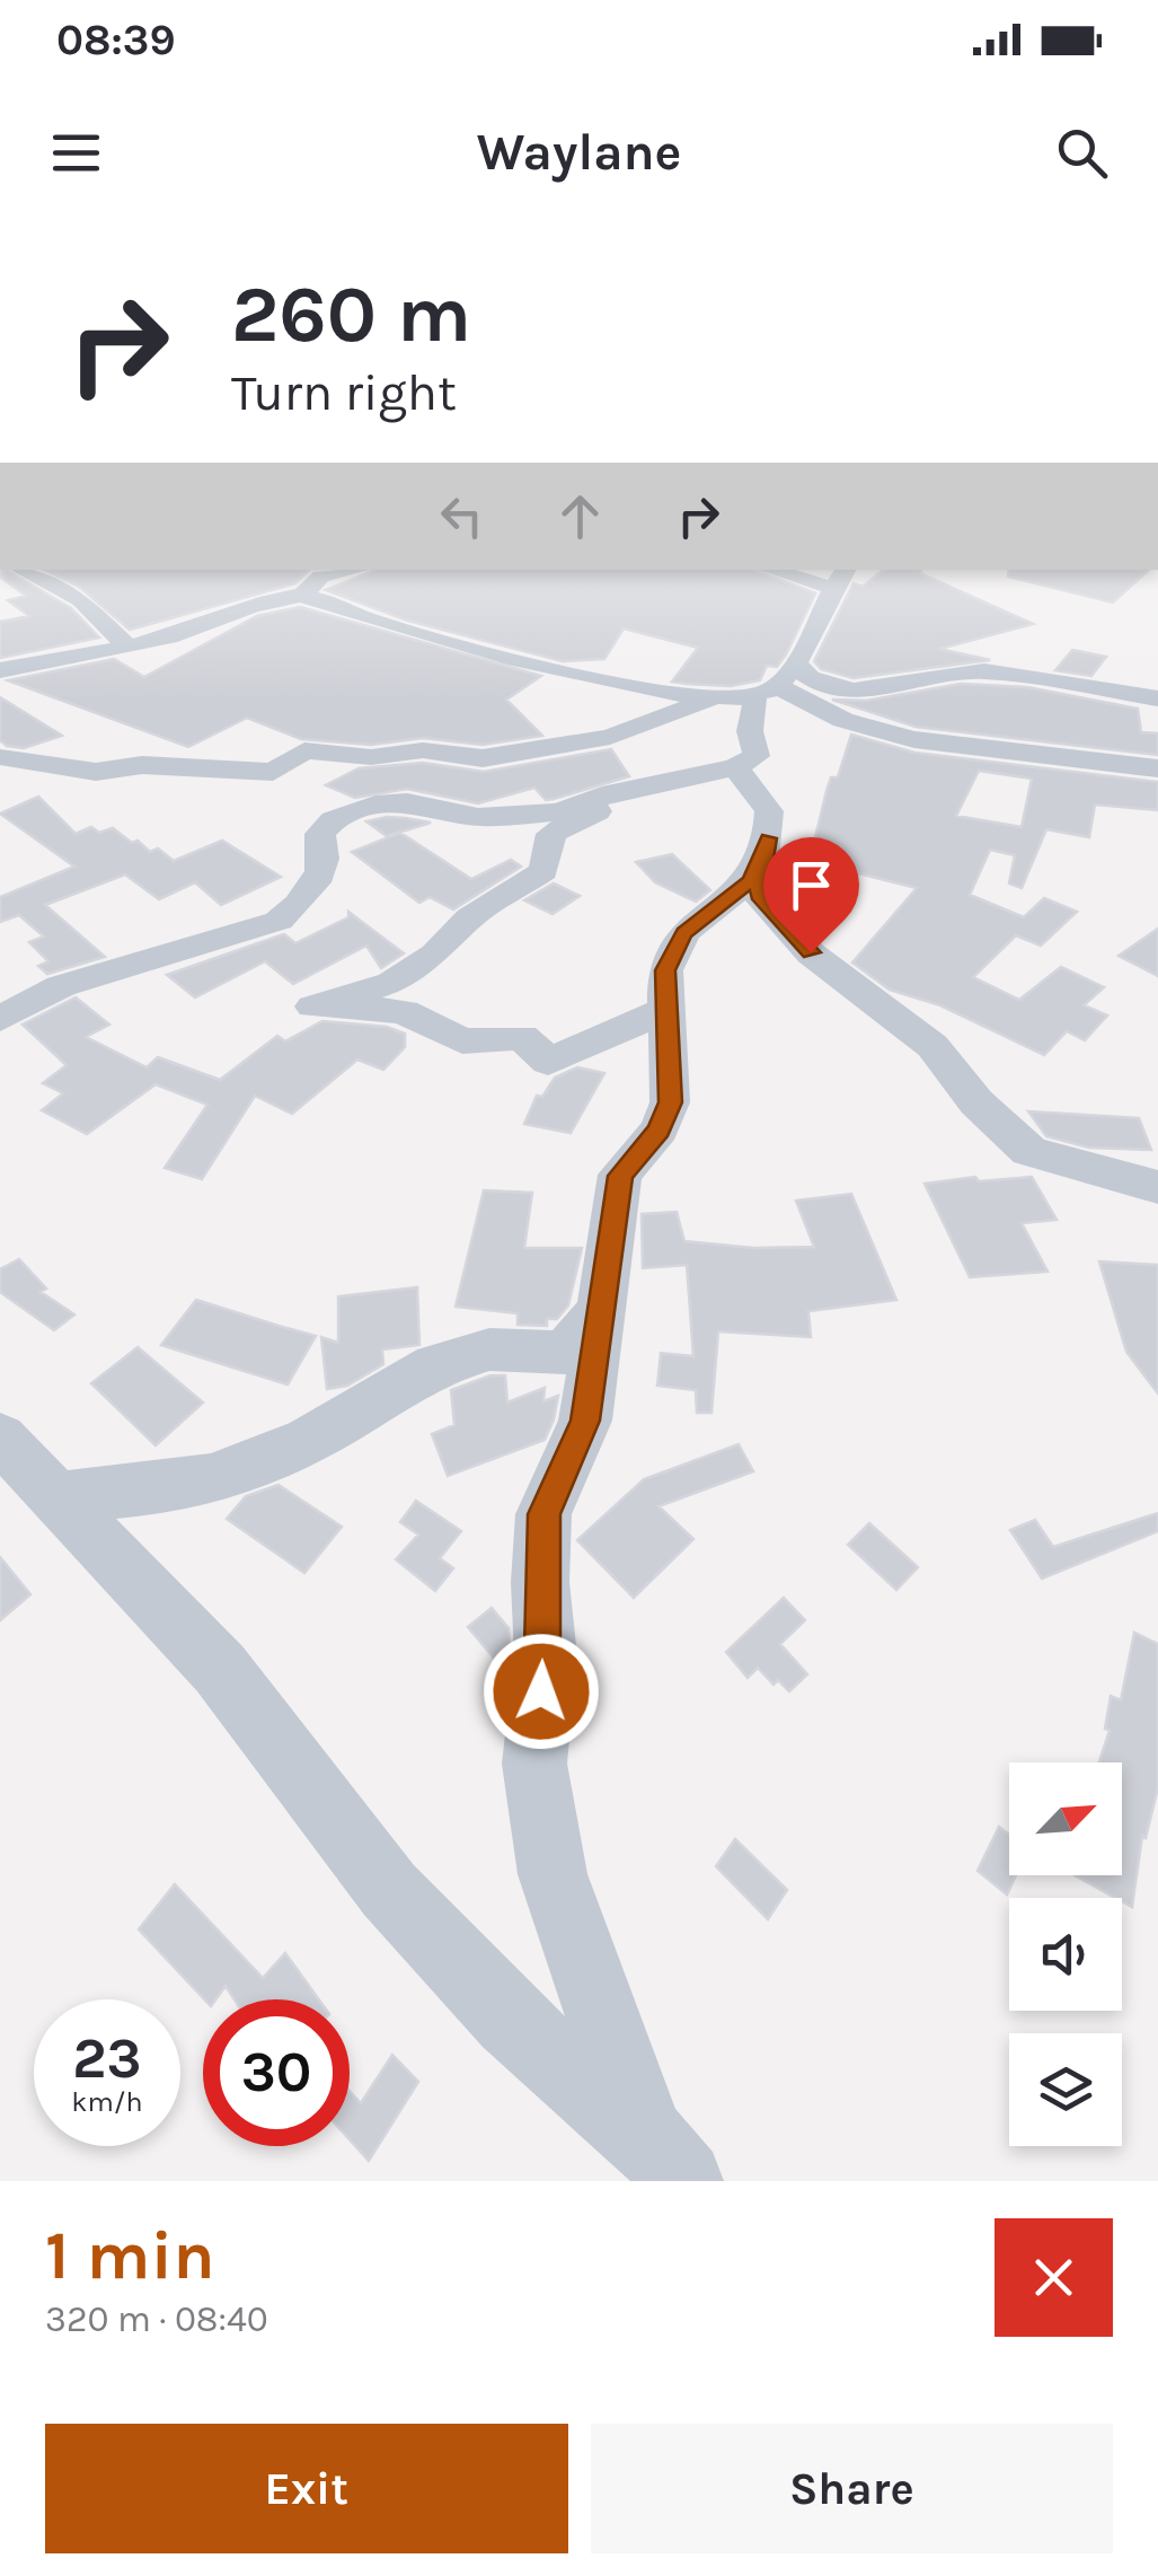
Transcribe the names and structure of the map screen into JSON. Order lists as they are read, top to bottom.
{
  "north": "top right",
  "page": {
    "status": "08:39",
    "header": "Waylane",
    "turn": ["260 m", "Turn right"],
    "speed": "23 km/h",
    "limit": "30",
    "heading": ["1 min", "320 m · 08:40"],
    "buttons": ["Exit", "Share"]
  }
}
